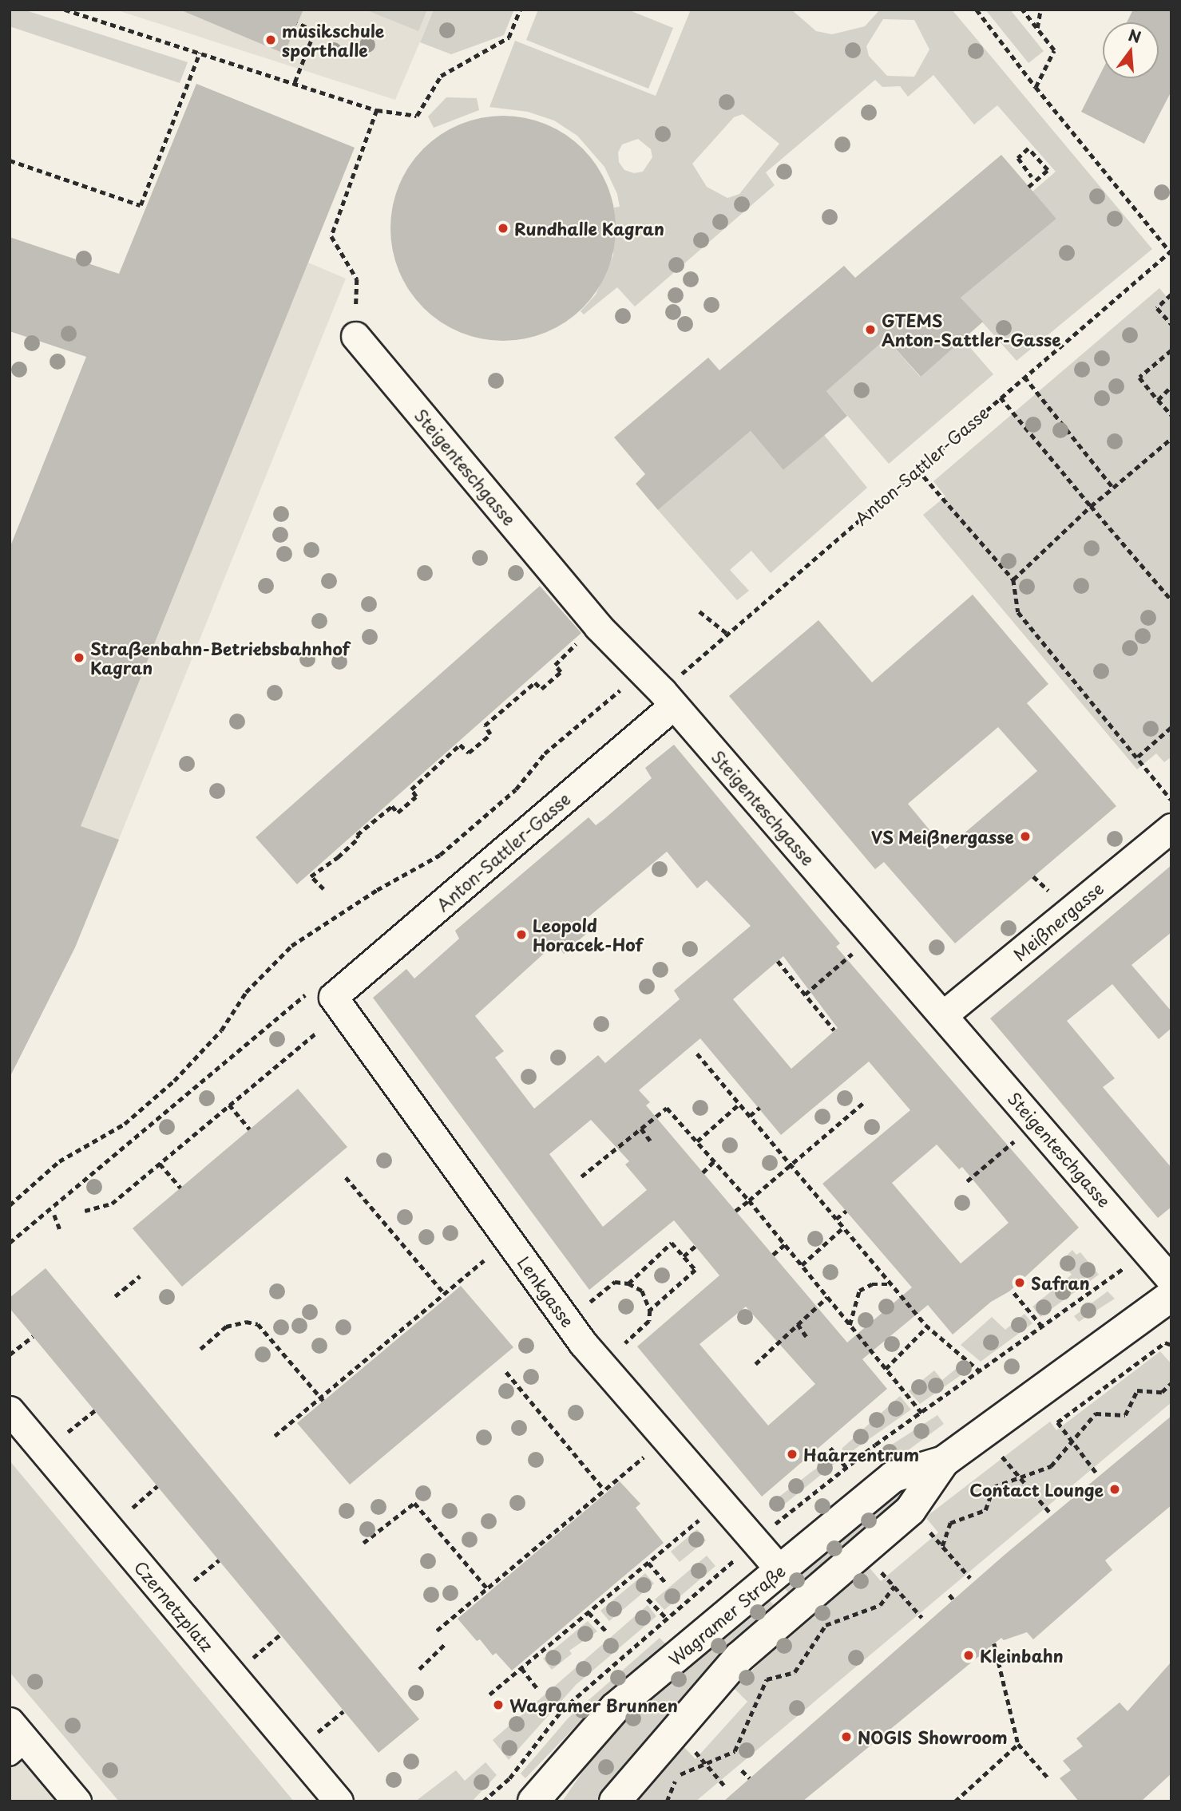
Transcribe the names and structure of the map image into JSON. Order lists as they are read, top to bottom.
{
  "streets": {
    "main road": ["Wagramer Straße"],
    "street": [
      "Anton-Sattler-Gasse",
      "Steigenteschgasse",
      "Meißnergasse",
      "Lenkgasse",
      "Czernetzplatz"
    ]
  },
  "crossings": [
    ["Anton-Sattler-Gasse", "Steigenteschgasse"],
    ["Anton-Sattler-Gasse", "Lenkgasse"],
    ["Steigenteschgasse", "Meißnergasse"],
    ["Lenkgasse", "Wagramer Straße"]
  ],
  "places": [
    "musikschule sporthalle",
    "Rundhalle Kagran",
    "GTEMS Anton-Sattler-Gasse",
    "Straßenbahn-Betriebsbahnhof Kagran",
    "VS Meißnergasse",
    "Leopold Horacek-Hof",
    "Safran",
    "Haarzentrum",
    "Contact Lounge",
    "Kleinbahn",
    "Wagramer Brunnen",
    "NOGIS Showroom"
  ],
  "north": "top"
}
